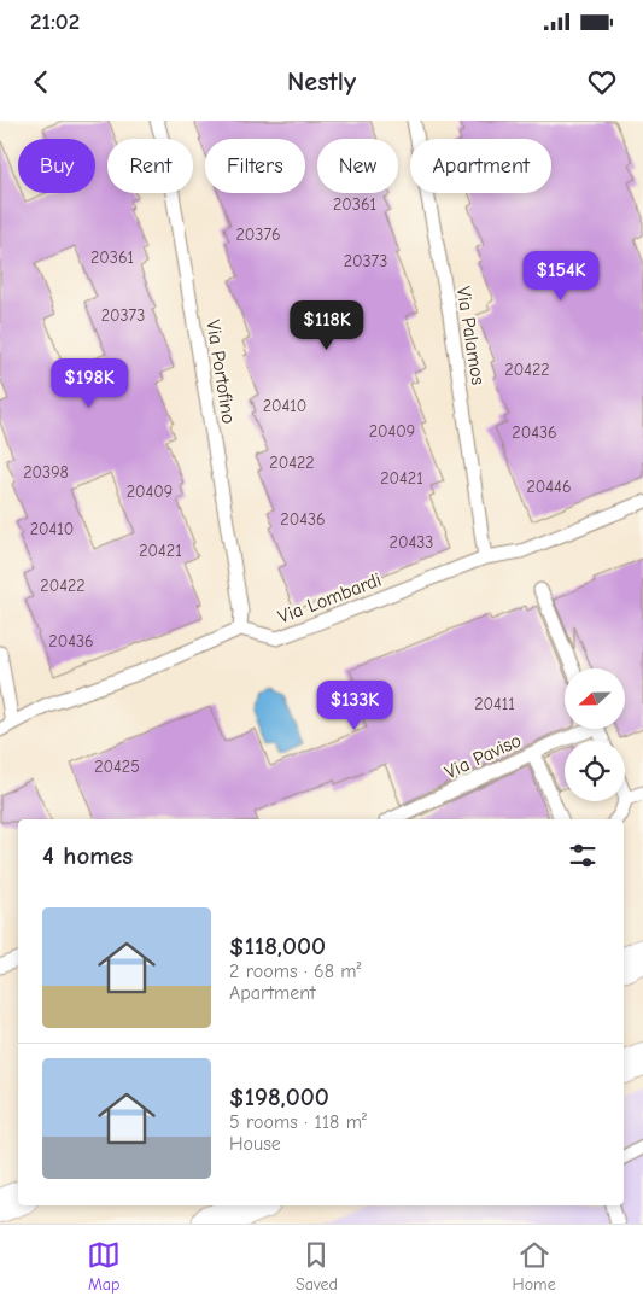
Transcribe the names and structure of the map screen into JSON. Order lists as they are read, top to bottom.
{
  "streets": {
    "lane": [
      "Via Palamos",
      "Via Portofino",
      "Via Lombardi",
      "Via Paviso"
    ]
  },
  "crossings": [
    ["Via Palamos", "Via Lombardi"],
    ["Via Portofino", "Via Lombardi"]
  ],
  "house_numbers": [
    "20361",
    "20376",
    "20361",
    "20373",
    "20373",
    "20422",
    "20410",
    "20409",
    "20436",
    "20422",
    "20398",
    "20421",
    "20446",
    "20409",
    "20436",
    "20410",
    "20433",
    "20421",
    "20422",
    "20436",
    "20411",
    "20425"
  ],
  "north": "left",
  "page": {
    "status": "21:02",
    "header": "Nestly",
    "chip": [
      "Buy",
      "Rent",
      "Filters",
      "New",
      "Apartment"
    ],
    "price": [
      "$154K",
      "$118K",
      "$198K",
      "$133K"
    ],
    "heading": "4 homes",
    "list": [
      {
        "name": "$118,000",
        "note": "2 rooms · 68 m² · Apartment"
      },
      {
        "name": "$198,000",
        "note": "5 rooms · 118 m² · House"
      }
    ],
    "tabs": ["Map", "Saved", "Home"]
  }
}
